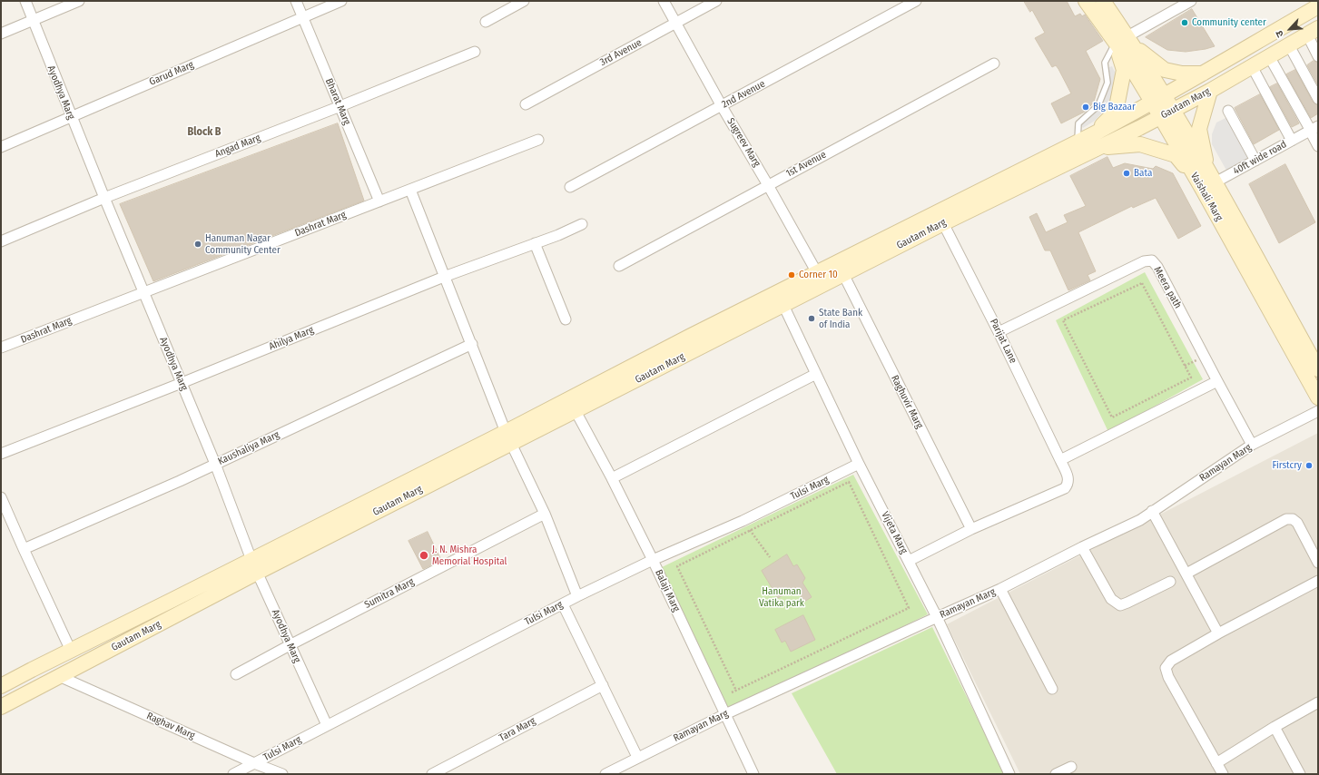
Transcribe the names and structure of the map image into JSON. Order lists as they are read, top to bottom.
{
  "streets": {
    "street": [
      "3rd Avenue",
      "Garud Marg",
      "Ayodhya Marg",
      "2nd Avenue",
      "Bharat Marg",
      "Gautam Marg",
      "Sugreev Marg",
      "Angad Marg",
      "40ft wide road",
      "1st Avenue",
      "Vaishali Marg",
      "Dashrat Marg",
      "Meera path",
      "Ahilya Marg",
      "Parijat Lane",
      "Raghuvir Marg",
      "Kaushaliya Marg",
      "Ramayan Marg",
      "Tulsi Marg",
      "Vijeta Marg",
      "Balaji Marg",
      "Sumitra Marg",
      "Raghav Marg",
      "Tara Marg"
    ]
  },
  "crossings": [
    ["3rd Avenue", "Sugreev Marg"],
    ["Garud Marg", "Ayodhya Marg"],
    ["Garud Marg", "Bharat Marg"],
    ["Ayodhya Marg", "Gautam Marg"],
    ["Ayodhya Marg", "Angad Marg"],
    ["Ayodhya Marg", "Dashrat Marg"],
    ["Ayodhya Marg", "Ahilya Marg"],
    ["Ayodhya Marg", "Kaushaliya Marg"],
    ["Ayodhya Marg", "Tulsi Marg"],
    ["Ayodhya Marg", "Sumitra Marg"],
    ["2nd Avenue", "Sugreev Marg"],
    ["Bharat Marg", "Angad Marg"],
    ["Bharat Marg", "Dashrat Marg"],
    ["Gautam Marg", "Sugreev Marg"],
    ["Gautam Marg", "Vaishali Marg"],
    ["Gautam Marg", "Parijat Lane"],
    ["Gautam Marg", "Raghuvir Marg"],
    ["Gautam Marg", "Vijeta Marg"],
    ["Gautam Marg", "Balaji Marg"],
    ["Gautam Marg", "Raghav Marg"],
    ["Sugreev Marg", "1st Avenue"],
    ["40ft wide road", "Vaishali Marg"],
    ["Meera path", "Parijat Lane"],
    ["Meera path", "Ramayan Marg"],
    ["Parijat Lane", "Raghuvir Marg"],
    ["Parijat Lane", "Vijeta Marg"],
    ["Ramayan Marg", "Vijeta Marg"],
    ["Ramayan Marg", "Balaji Marg"],
    ["Tulsi Marg", "Vijeta Marg"],
    ["Tulsi Marg", "Balaji Marg"],
    ["Tulsi Marg", "Raghav Marg"]
  ],
  "districts": ["Block B"],
  "parks": ["Hanuman Vatika park"],
  "places": [
    "Community center",
    "Big Bazaar",
    "Bata",
    "Hanuman Nagar Community Center",
    "Corner 10",
    "State Bank of India",
    "Firstcry",
    "J. N. Mishra Memorial Hospital"
  ],
  "north": "bottom left"
}
